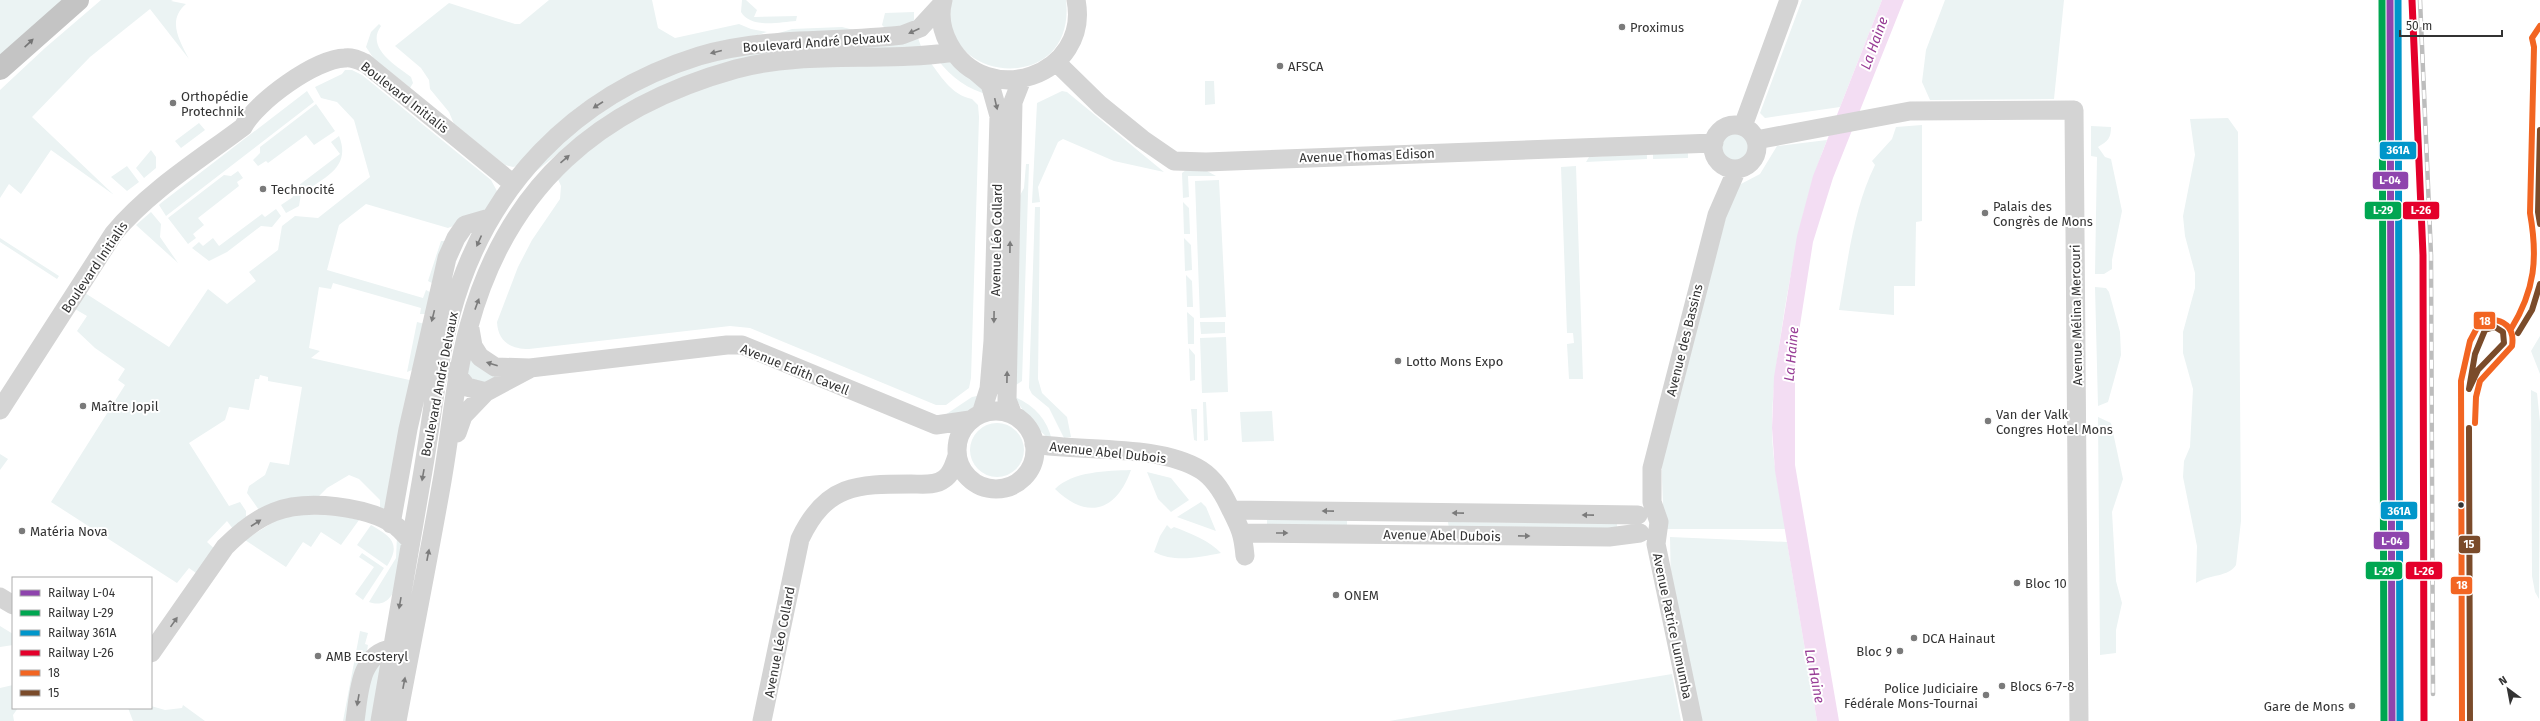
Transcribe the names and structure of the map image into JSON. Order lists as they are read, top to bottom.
{
  "streets": {
    "street": [
      "Boulevard André Delvaux",
      "Boulevard Initialis",
      "Avenue Thomas Edison",
      "Avenue Léo Collard",
      "Avenue Mélina Mercouri",
      "Avenue des Bassins",
      "Avenue Edith Cavell",
      "Avenue Abel Dubois",
      "Avenue Patrice Lumumba"
    ]
  },
  "crossings": [
    ["Boulevard André Delvaux", "Boulevard Initialis"],
    ["Boulevard André Delvaux", "Avenue Léo Collard"],
    ["Avenue Thomas Edison", "Avenue Mélina Mercouri"],
    ["Avenue Thomas Edison", "Avenue des Bassins"],
    ["Avenue Léo Collard", "Avenue Abel Dubois"],
    ["Avenue Mélina Mercouri", "Avenue des Bassins"],
    ["Avenue des Bassins", "Avenue Abel Dubois"],
    ["Avenue des Bassins", "Avenue Patrice Lumumba"],
    ["Avenue Abel Dubois", "Avenue Patrice Lumumba"]
  ],
  "water": ["La Haine"],
  "places": [
    "Proximus",
    "AFSCA",
    "Orthopédie Protechnik",
    "Technocité",
    "Palais des Congrès de Mons",
    "Lotto Mons Expo",
    "Maître Jopil",
    "Van der Valk Congres Hotel Mons",
    "Matéria Nova",
    "Bloc 10",
    "ONEM",
    "DCA Hainaut",
    "Bloc 9",
    "AMB Ecosteryl",
    "Blocs 6-7-8",
    "Police Judiciaire Fédérale Mons-Tournai",
    "Gare de Mons"
  ],
  "lines": [
    "rail line L-04",
    "rail line L-29",
    "rail line 361A",
    "rail line L-26",
    "transit line 18",
    "transit line 15"
  ],
  "legend": [
    "Railway L-04",
    "Railway L-29",
    "Railway 361A",
    "Railway L-26",
    "18",
    "15"
  ],
  "scale_bar": "50 m",
  "north": "top left"
}
